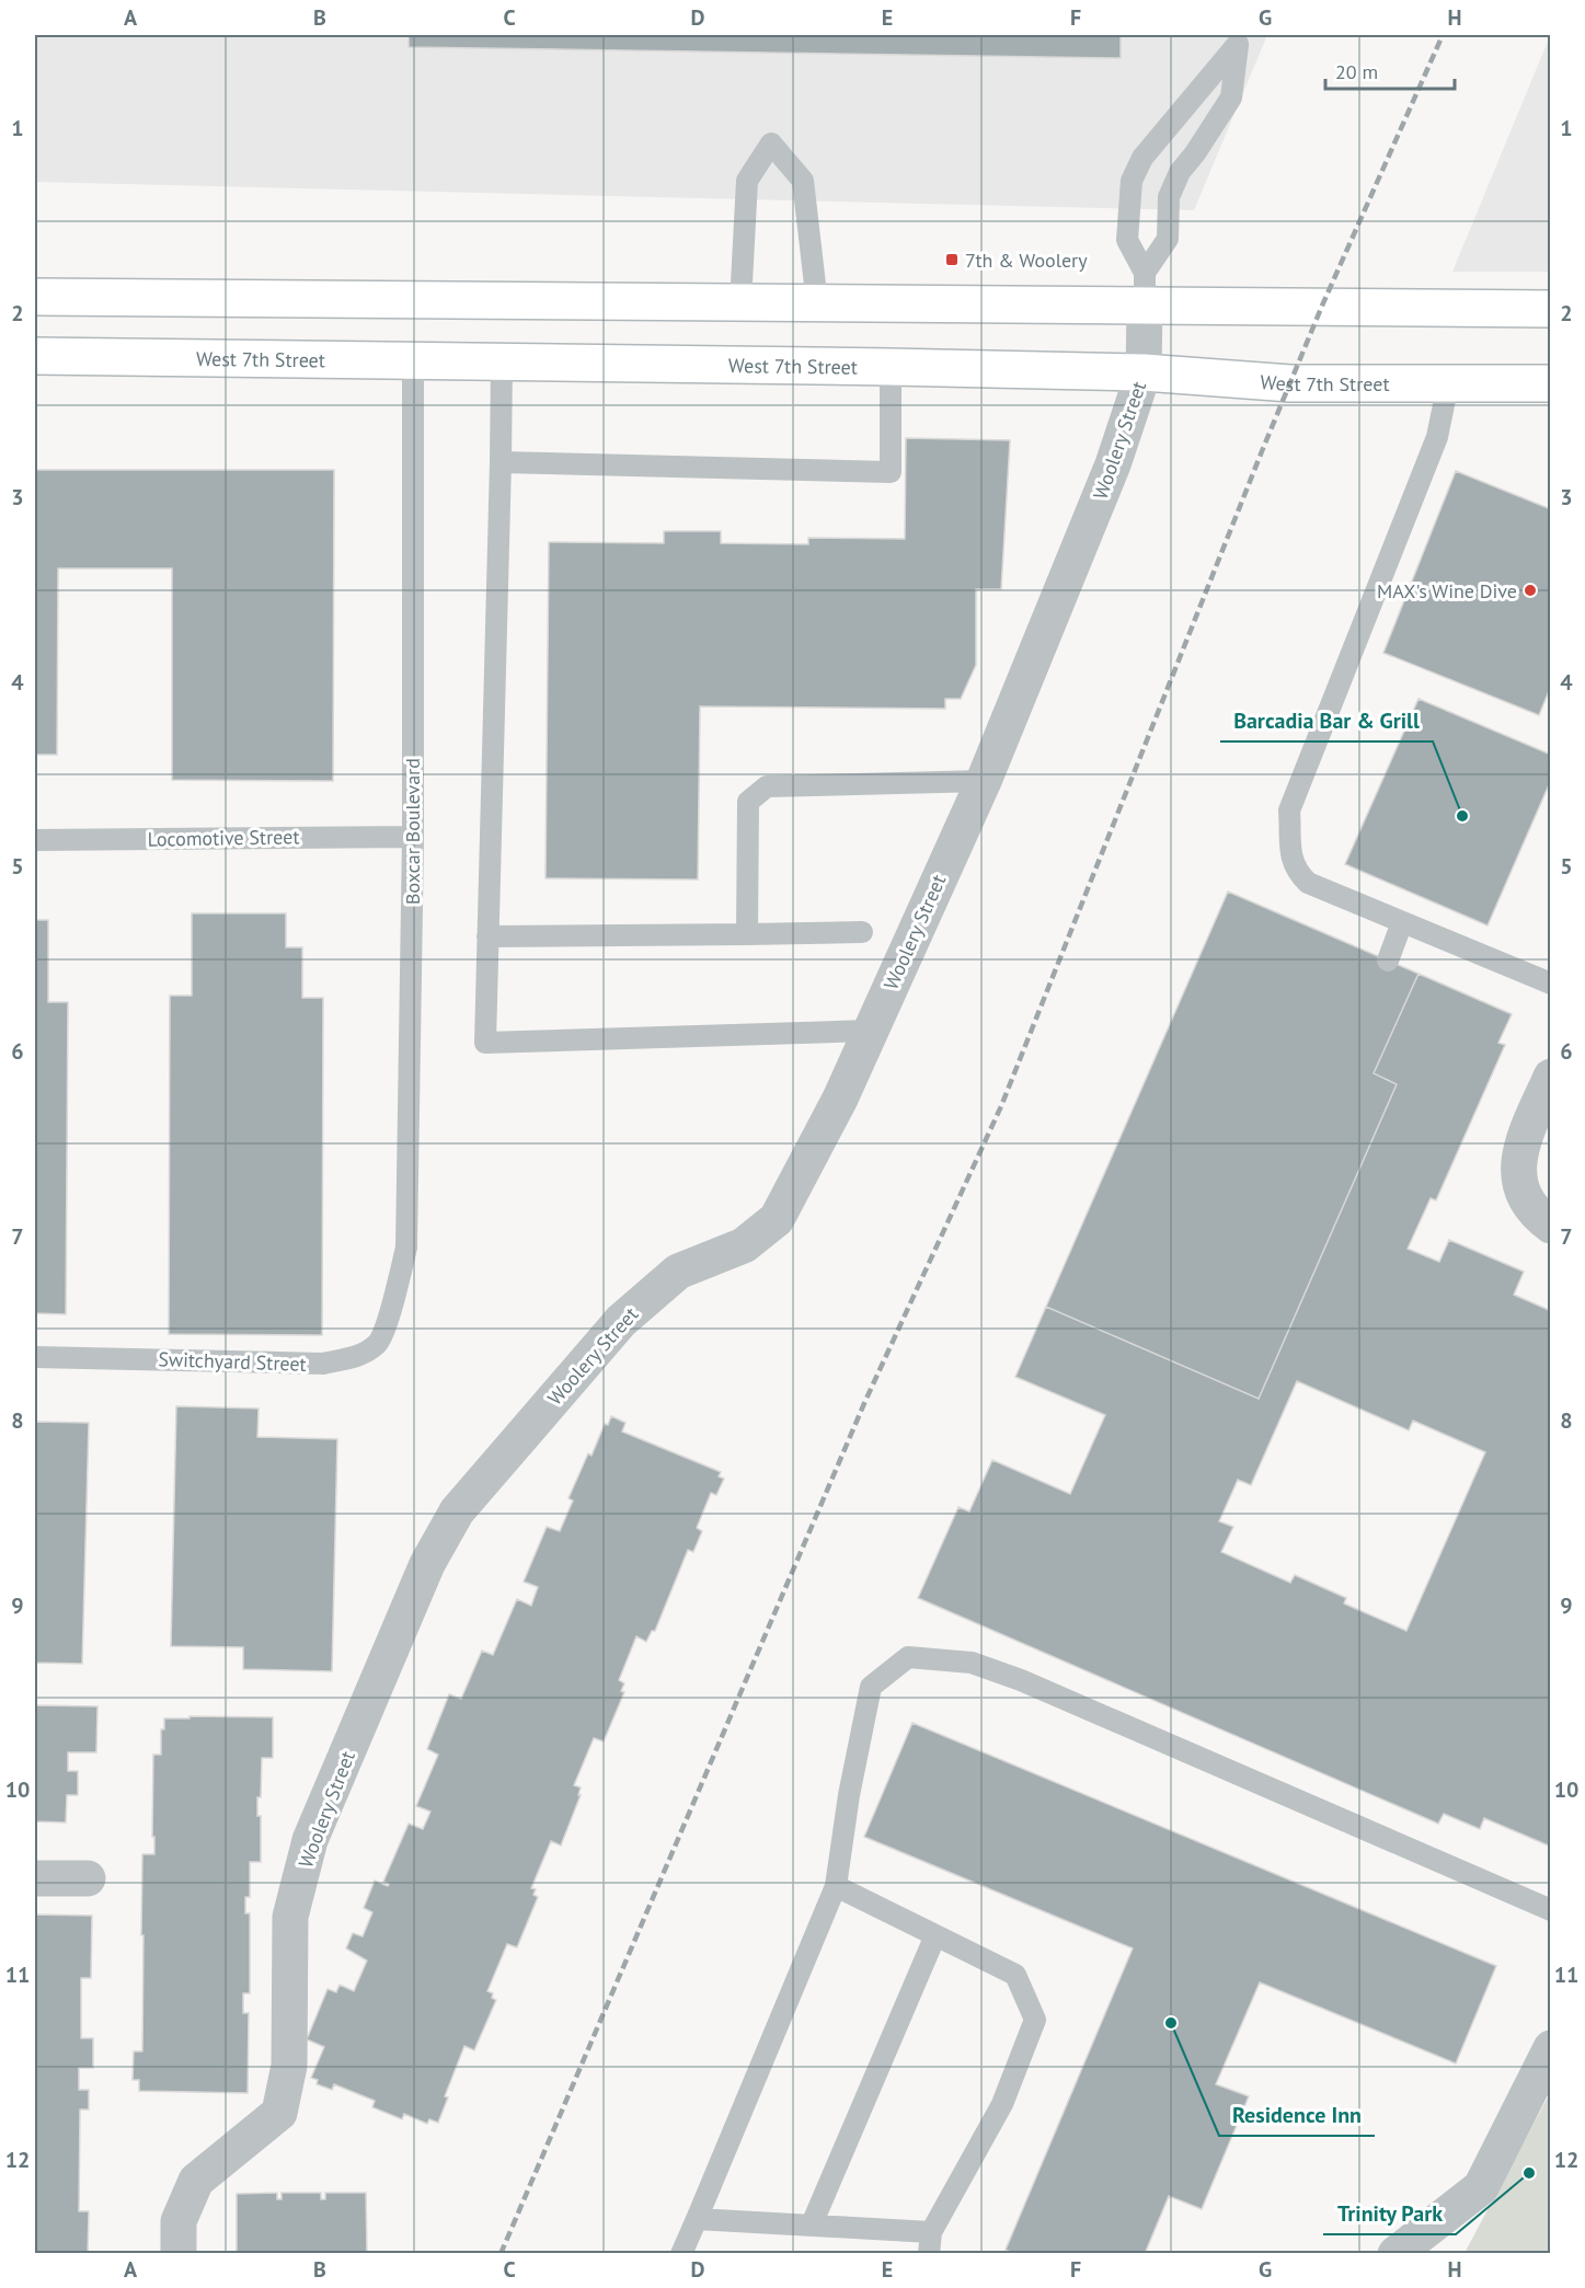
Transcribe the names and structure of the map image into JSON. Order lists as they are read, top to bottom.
{
  "streets": {
    "main road": ["West 7th Street"],
    "street": ["Woolery Street"],
    "lane": ["Boxcar Boulevard", "Locomotive Street", "Switchyard Street"]
  },
  "crossings": [
    ["West 7th Street", "Woolery Street"],
    ["West 7th Street", "Boxcar Boulevard"],
    ["Boxcar Boulevard", "Locomotive Street"],
    ["Boxcar Boulevard", "Switchyard Street"]
  ],
  "places": {
    "transit": ["7th & Woolery"],
    "other": [
      "MAX's Wine Dive",
      "Barcadia Bar & Grill",
      "Residence Inn",
      "Trinity Park"
    ]
  },
  "scale_bar": "20 m",
  "grid": {
    "columns": [
      "A",
      "B",
      "C",
      "D",
      "E",
      "F",
      "G",
      "H"
    ],
    "rows": [
      "1",
      "2",
      "3",
      "4",
      "5",
      "6",
      "7",
      "8",
      "9",
      "10",
      "11",
      "12"
    ]
  }
}
